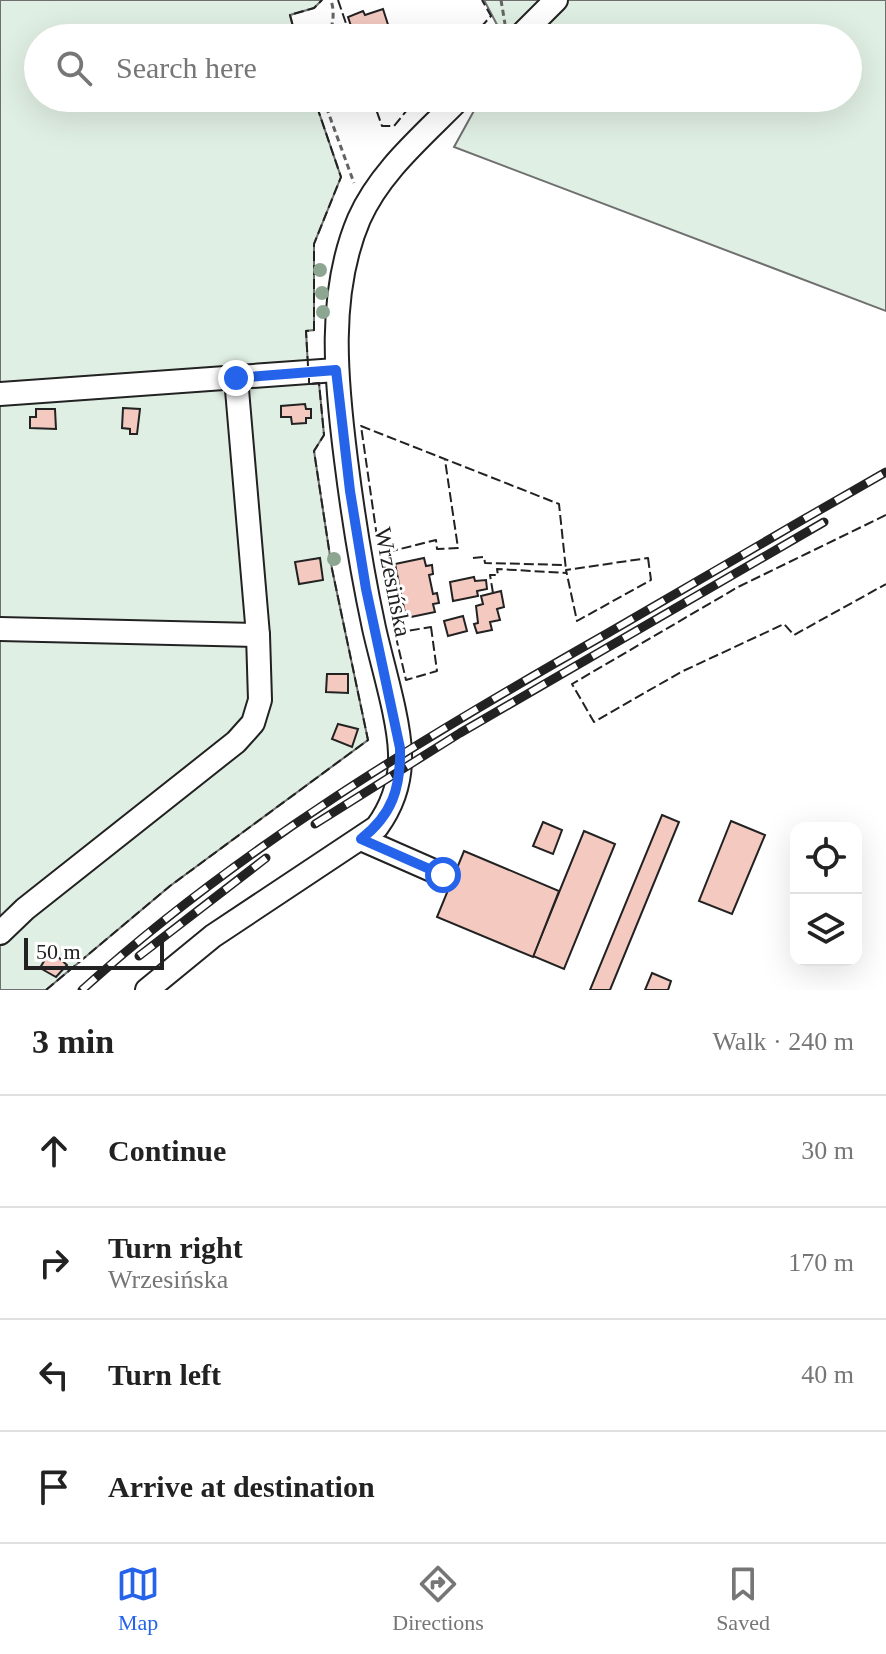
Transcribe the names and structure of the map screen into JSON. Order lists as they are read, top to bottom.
{
  "streets": {
    "street": ["Wrzesińska"]
  },
  "scale_bar": "50 m",
  "page": {
    "search": "Search here",
    "scale": "50 m",
    "heading": ["3 min", "Walk · 240 m"],
    "list": [
      ["Continue", "30 m"],
      ["Turn right", "Wrzesińska", "170 m"],
      ["Turn left", "40 m"],
      "Arrive at destination"
    ],
    "nav": ["Map", "Directions", "Saved"]
  }
}
